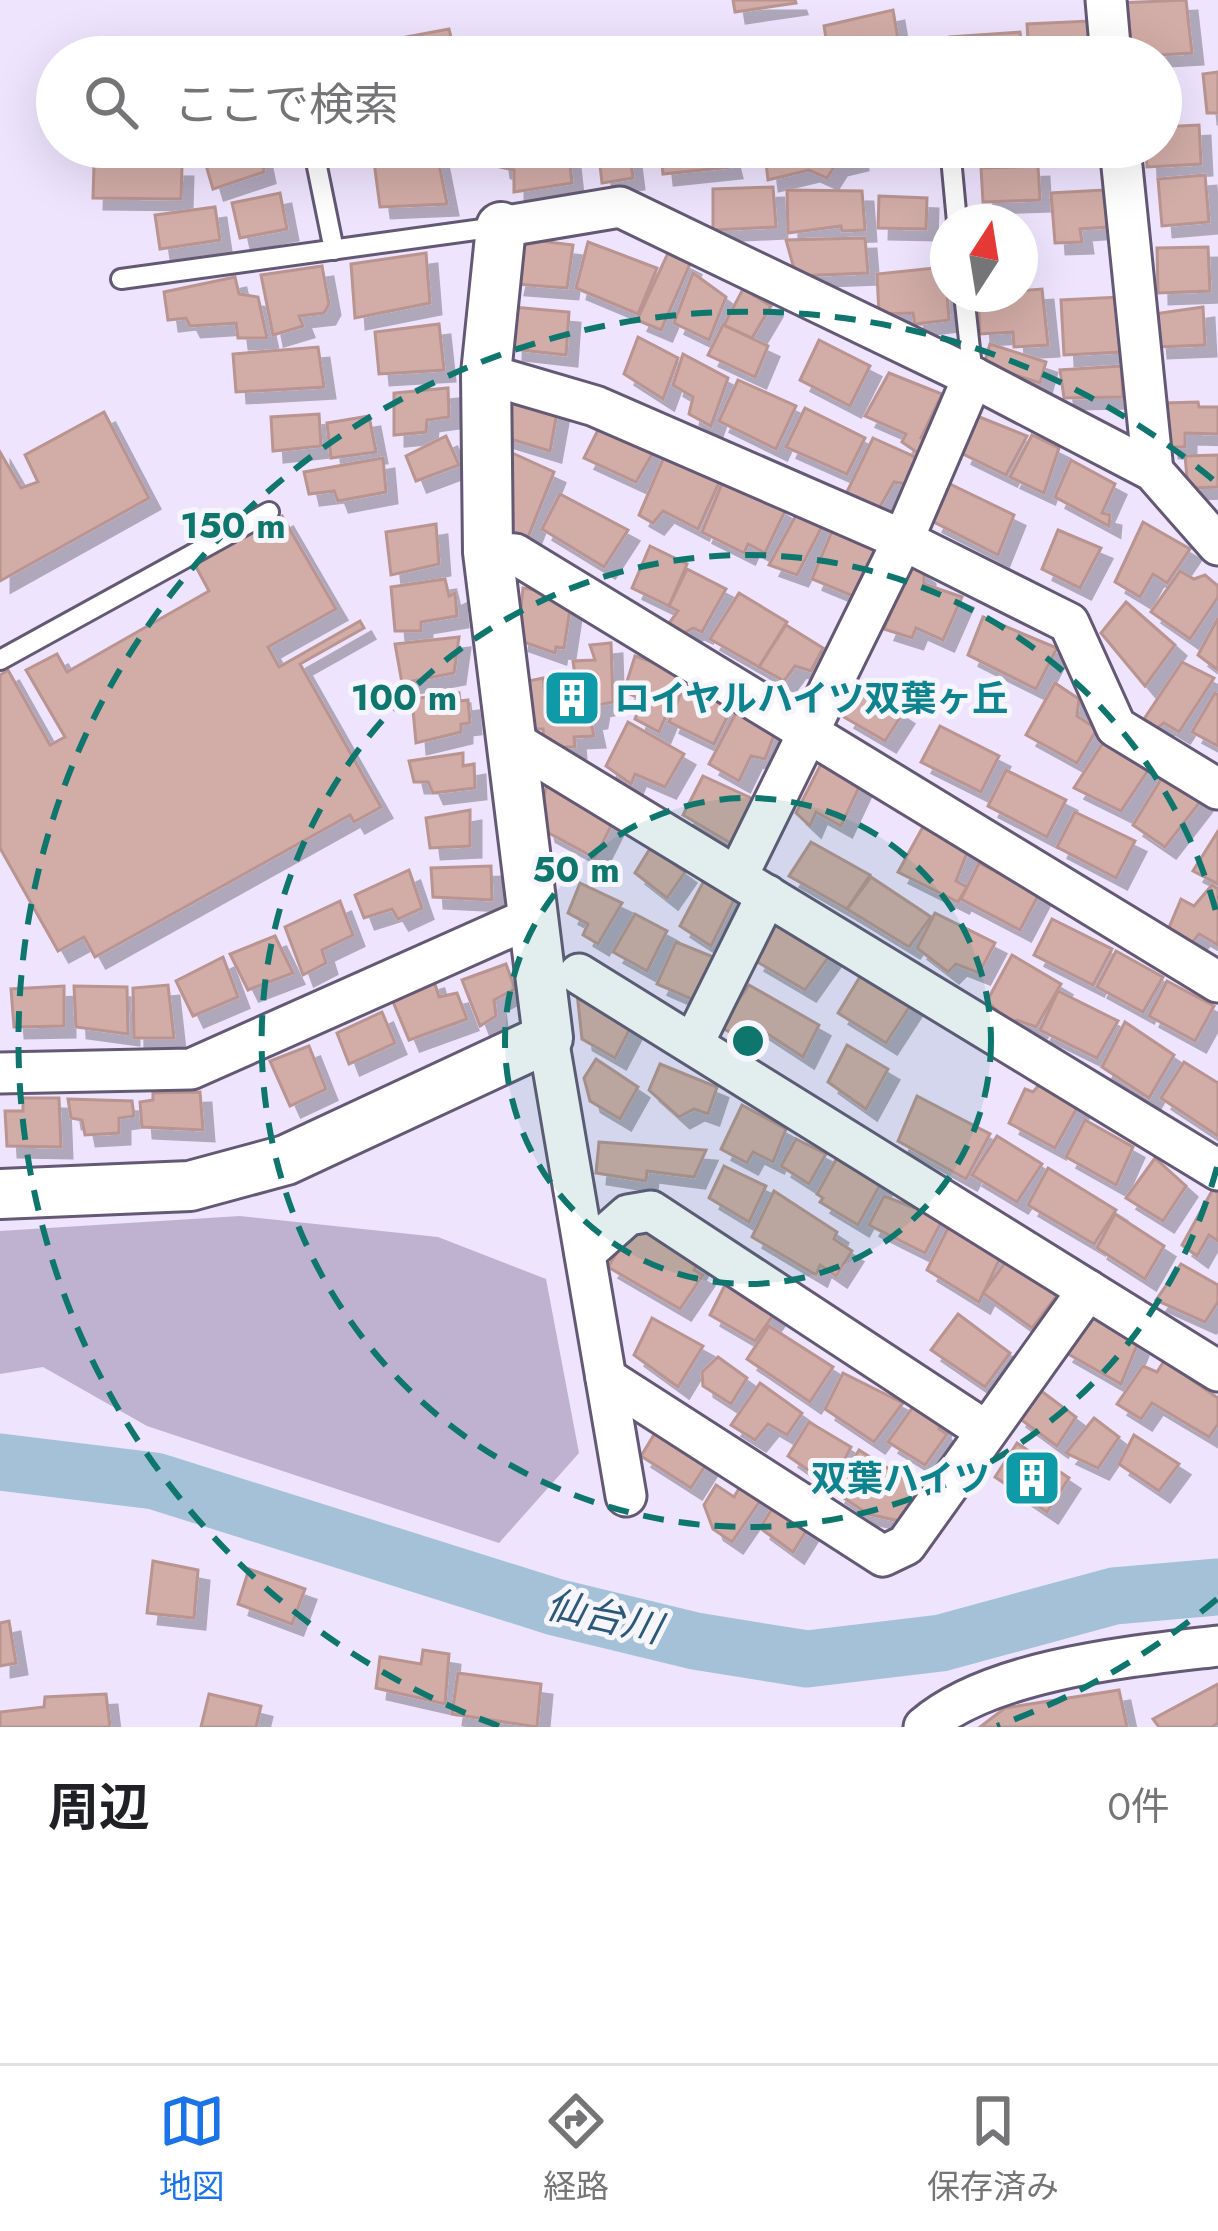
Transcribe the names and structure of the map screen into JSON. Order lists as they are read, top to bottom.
{
  "water": ["仙台川"],
  "places": {
    "building": ["ロイヤルハイツ双葉ヶ丘", "双葉ハイツ"]
  },
  "north": "top",
  "page": {
    "search": "ここで検索",
    "heading": ["周辺", "0件"],
    "nav": ["地図", "経路", "保存済み"]
  },
  "rings": ["150 m", "100 m", "50 m"]
}
